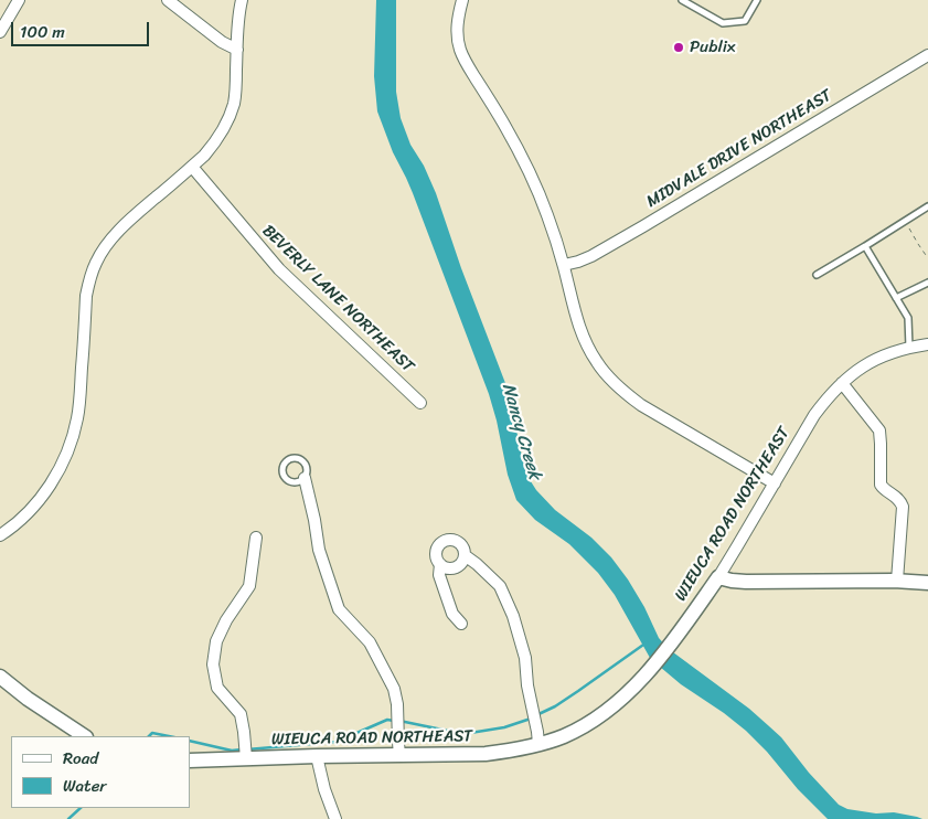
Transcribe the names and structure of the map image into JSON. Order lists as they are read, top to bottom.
{
  "streets": {
    "street": ["MIDVALE DRIVE NORTHEAST", "BEVERLY LANE NORTHEAST", "WIEUCA ROAD NORTHEAST"]
  },
  "water": ["Nancy Creek"],
  "places": ["Publix"],
  "legend": ["Road", "Water"],
  "scale_bar": "100 m"
}
